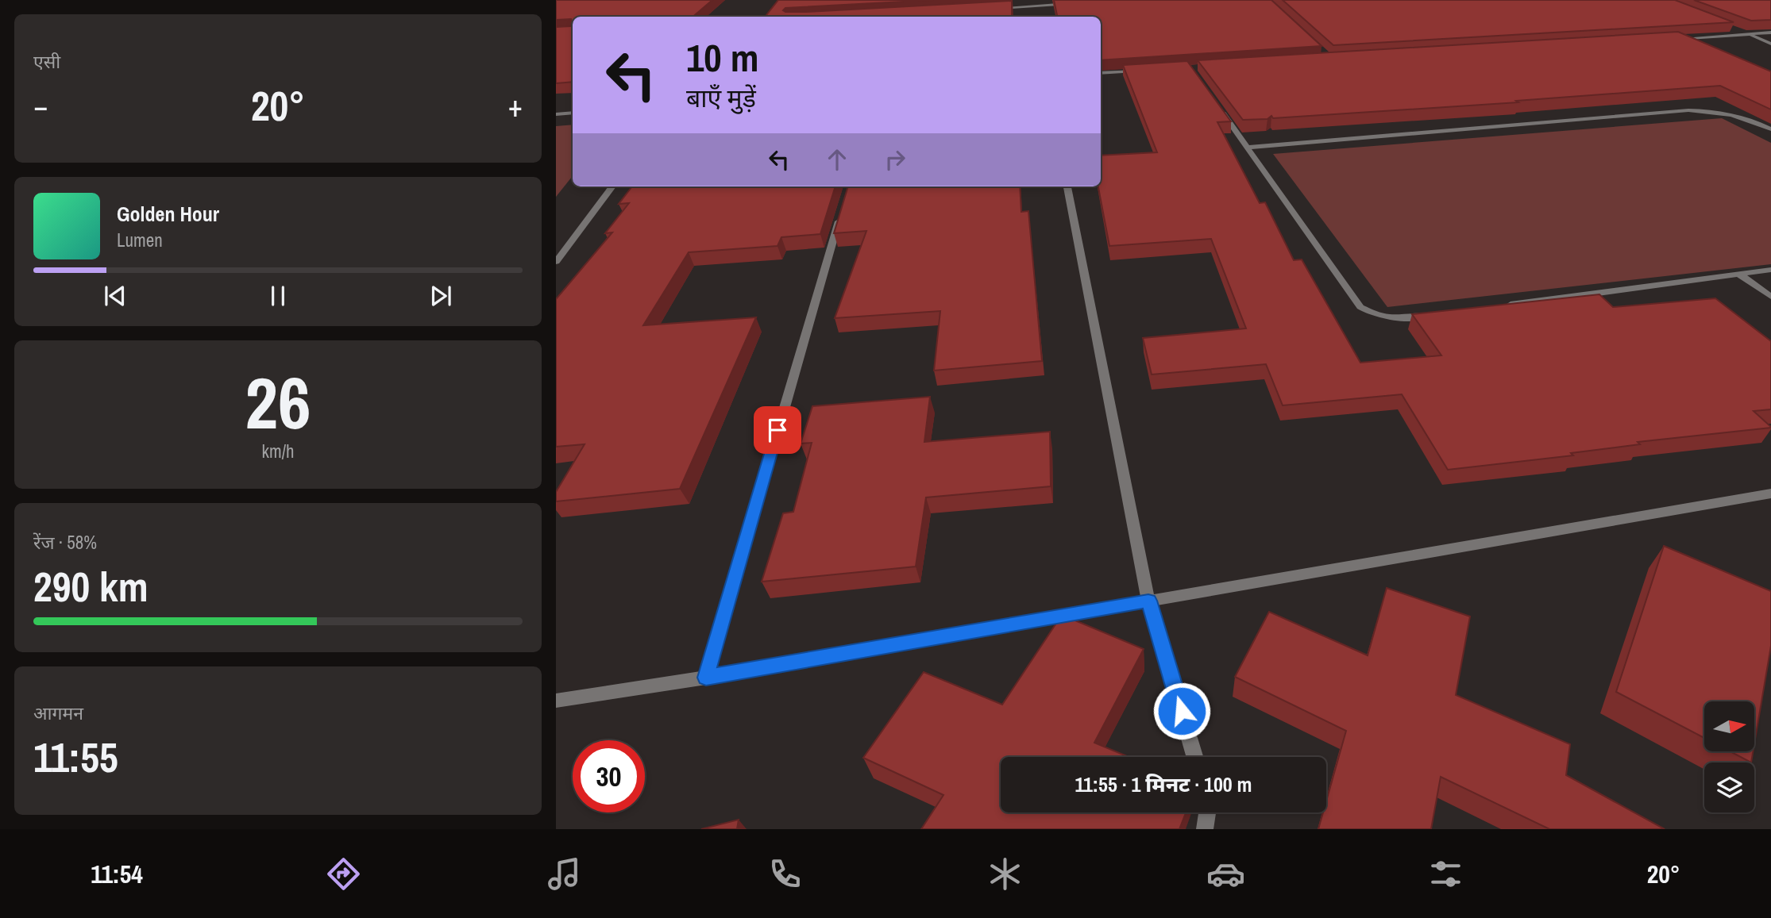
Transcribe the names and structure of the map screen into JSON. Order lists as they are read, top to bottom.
{
  "north": "right",
  "page": {
    "tile": [
      "एसी",
      ["26", "km/h"],
      ["रेंज · 58%", "290 km"],
      ["आगमन", "11:55"]
    ],
    "turn": ["10 m", "बाएँ मुड़ें"],
    "heat": ["−", "20°", "+"],
    "song": ["Golden Hour", "Lumen"],
    "limit": "30",
    "trip": "11:55 · 1 मिनट · 100 m",
    "tabs": ["11:54", "20°"]
  }
}
